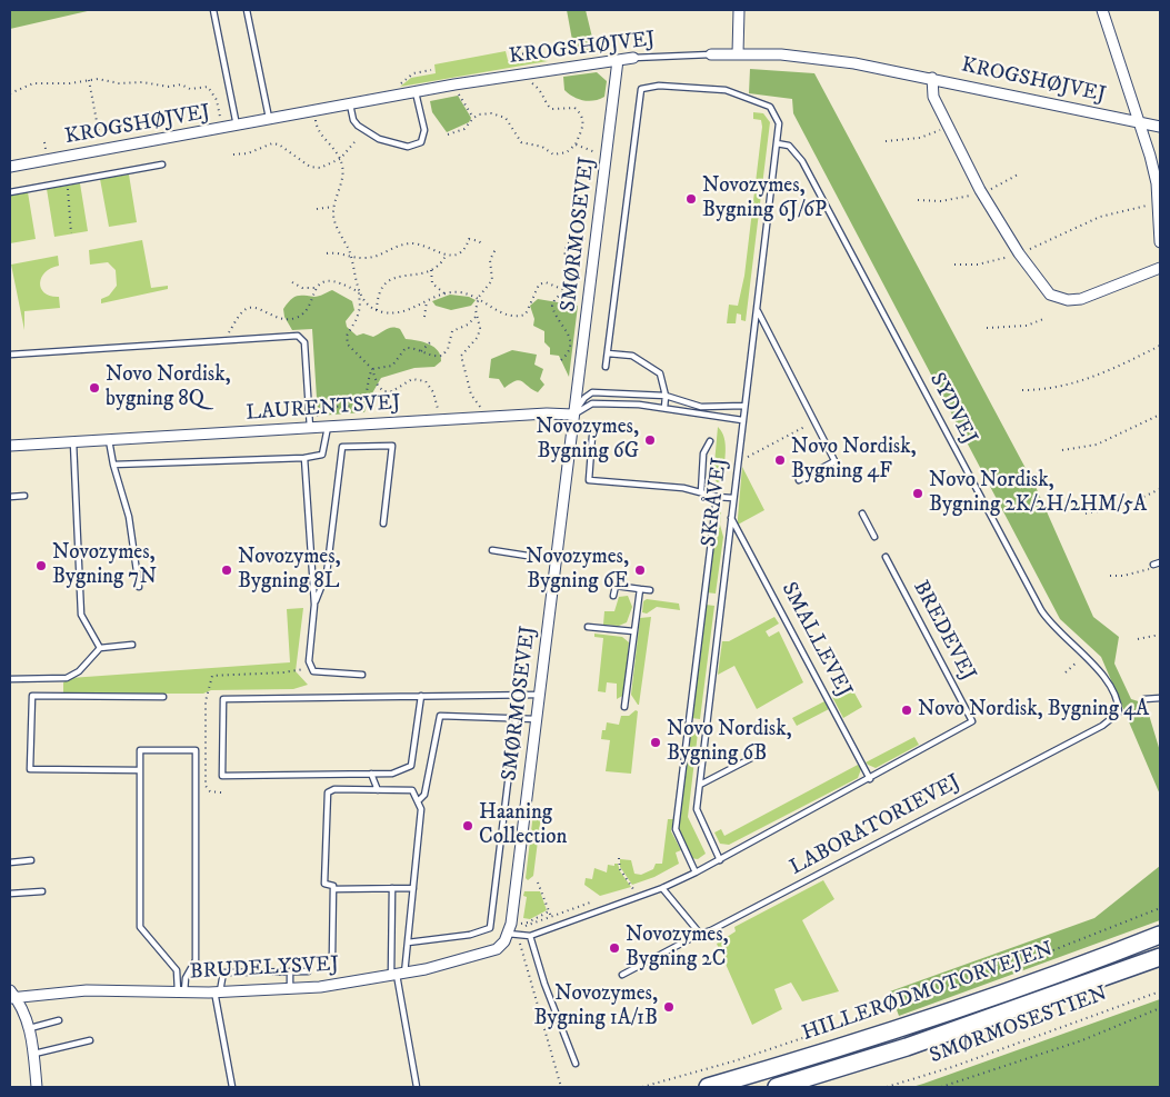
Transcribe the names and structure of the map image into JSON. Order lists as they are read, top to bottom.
{
  "streets": {
    "highway": ["HILLERØDMOTORVEJEN"],
    "street": [
      "KROGSHØJVEJ",
      "SMØRMOSEVEJ",
      "LAURENTSVEJ",
      "BRUDELYSVEJ"
    ],
    "lane": [
      "SYDVEJ",
      "SKRÅVEJ",
      "BREDEVEJ",
      "SMALLEVEJ",
      "LABORATORIEVEJ"
    ],
    "path": ["SMØRMOSESTIEN"]
  },
  "crossings": [
    ["KROGSHØJVEJ", "SMØRMOSEVEJ"],
    ["SMØRMOSEVEJ", "LAURENTSVEJ"],
    ["SMØRMOSEVEJ", "BRUDELYSVEJ"],
    ["SYDVEJ", "SKRÅVEJ"],
    ["SYDVEJ", "LABORATORIEVEJ"],
    ["SKRÅVEJ", "SMALLEVEJ"],
    ["BREDEVEJ", "SMALLEVEJ"]
  ],
  "places": [
    "Novozymes, Bygning 6J/6P",
    "Novo Nordisk, bygning 8Q",
    "Novozymes, Bygning 6G",
    "Novo Nordisk, Bygning 4F",
    "Novo Nordisk, Bygning 2K/2H/2HM/5A",
    "Novozymes, Bygning 7N",
    "Novozymes, Bygning 8L",
    "Novozymes, Bygning 6E",
    "Novo Nordisk, Bygning 4A",
    "Novo Nordisk, Bygning 6B",
    "Haaning Collection",
    "Novozymes, Bygning 2C",
    "Novozymes, Bygning 1A/1B"
  ]
}
